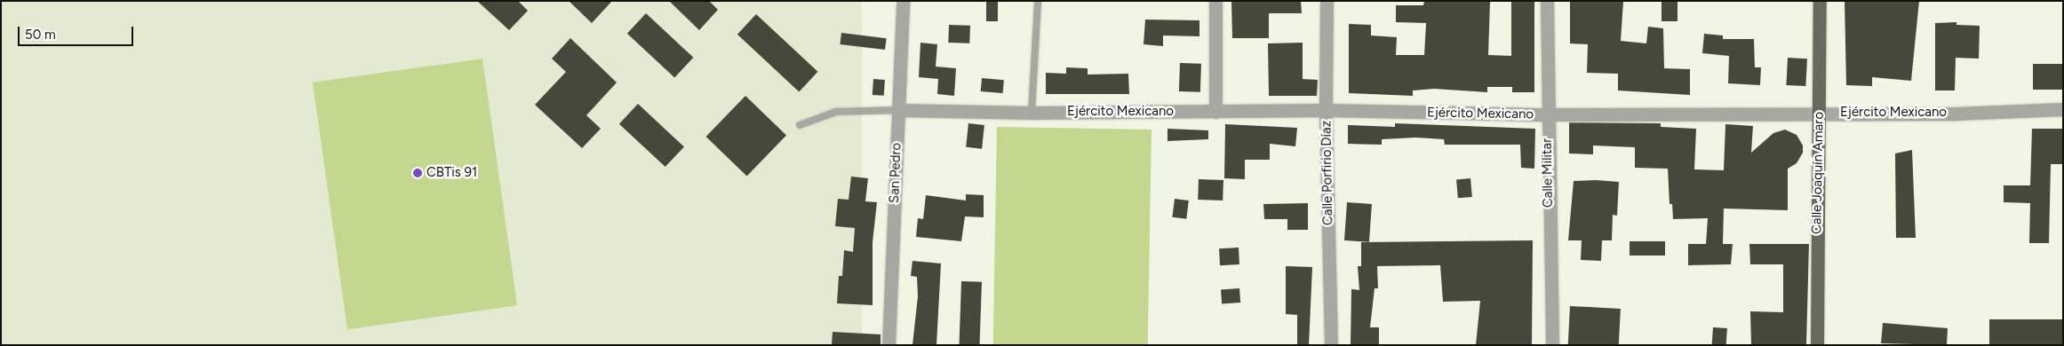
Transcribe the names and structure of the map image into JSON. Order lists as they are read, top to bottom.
{
  "streets": {
    "main road": ["Calle Joaquín Amaro"],
    "street": [
      "Ejército Mexicano",
      "San Pedro",
      "Calle Porfirio Díaz",
      "Calle Militar"
    ]
  },
  "crossings": [
    ["Ejército Mexicano", "San Pedro"],
    ["Ejército Mexicano", "Calle Porfirio Díaz"],
    ["Ejército Mexicano", "Calle Militar"],
    ["Ejército Mexicano", "Calle Joaquín Amaro"]
  ],
  "places": ["CBTis 91"],
  "scale_bar": "50 m"
}
